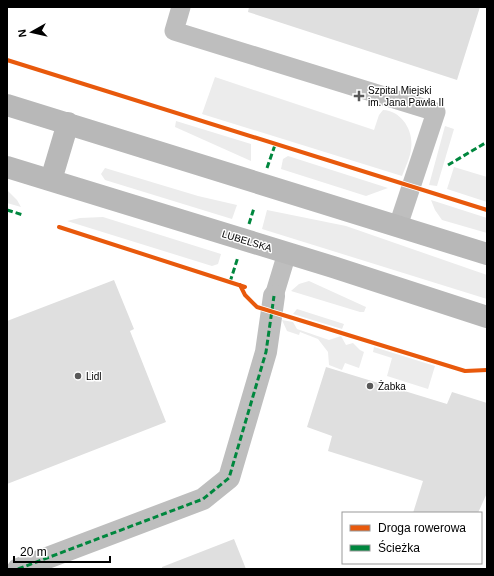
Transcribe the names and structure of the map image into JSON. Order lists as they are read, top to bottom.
{
  "streets": {
    "main road": ["LUBELSKA"]
  },
  "places": {
    "health": ["Szpital Miejski im. Jana Pawła II"],
    "other": ["Lidl", "Żabka"]
  },
  "legend": ["Droga rowerowa", "Ścieżka"],
  "scale_bar": "20 m",
  "north": "left"
}
